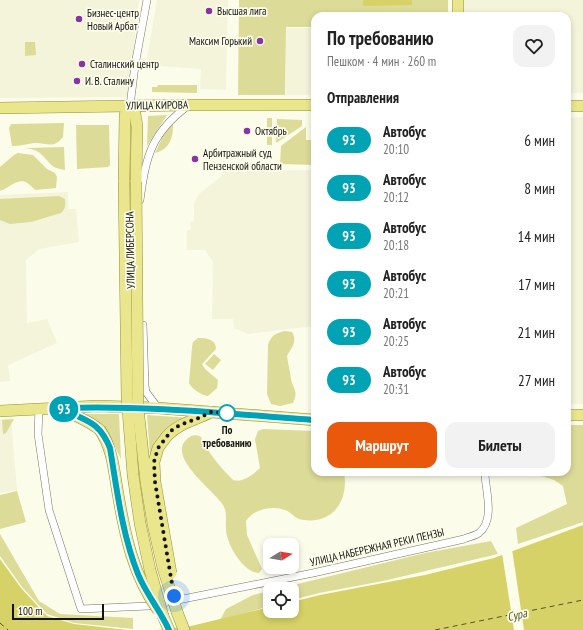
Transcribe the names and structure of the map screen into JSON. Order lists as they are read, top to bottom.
{
  "streets": {
    "main road": ["УЛИЦА КИРОВА"],
    "street": ["УЛИЦА ЛИБЕРСОНА", "УЛИЦА НАБЕРЕЖНАЯ РЕКИ ПЕНЗЫ"]
  },
  "crossings": [
    ["УЛИЦА КИРОВА", "УЛИЦА ЛИБЕРСОНА"]
  ],
  "water": ["Сура"],
  "places": [
    "Высшая лига",
    "Бизнес-центр Новый Арбат",
    "Максим Горький",
    "Сталинский центр",
    "И. В. Сталину",
    "Октябрь",
    "Арбитражный суд Пензенской области",
    "По требованию"
  ],
  "lines": ["bus line 93"],
  "scale_bar": "100 m",
  "north": "right",
  "page": {
    "on_map": "93",
    "heading": [
      ["По требованию", "Пешком · 4 мин · 260 m"],
      "Отправления"
    ],
    "list": [
      {
        "mark": "93",
        "name": "Автобус",
        "note": "20:10",
        "value": "6 мин"
      },
      {
        "mark": "93",
        "name": "Автобус",
        "note": "20:12",
        "value": "8 мин"
      },
      {
        "mark": "93",
        "name": "Автобус",
        "note": "20:18",
        "value": "14 мин"
      },
      {
        "mark": "93",
        "name": "Автобус",
        "note": "20:21",
        "value": "17 мин"
      },
      {
        "mark": "93",
        "name": "Автобус",
        "note": "20:25",
        "value": "21 мин"
      },
      {
        "mark": "93",
        "name": "Автобус",
        "note": "20:31",
        "value": "27 мин"
      }
    ],
    "buttons": ["Маршрут", "Билеты"],
    "scale": "100 m"
  }
}
